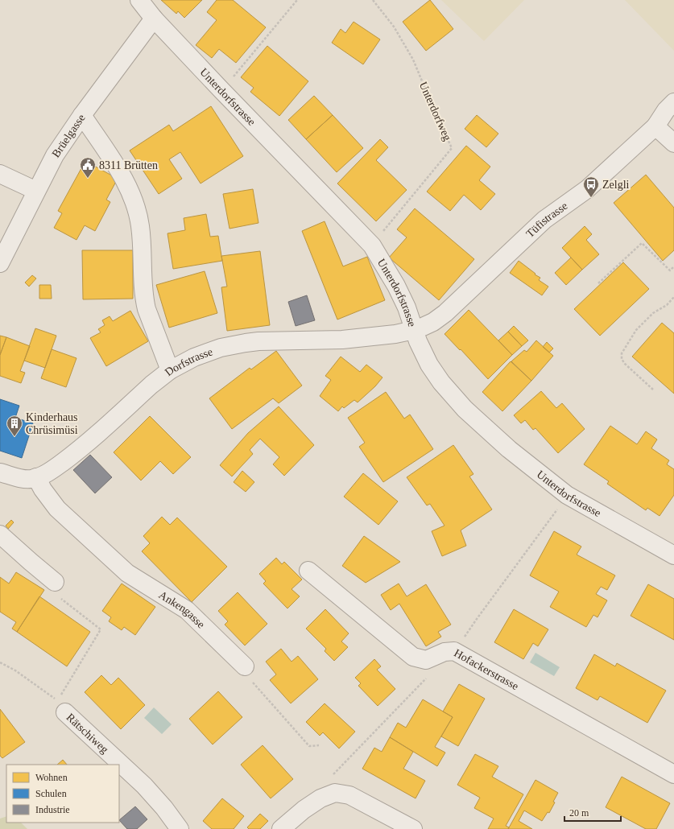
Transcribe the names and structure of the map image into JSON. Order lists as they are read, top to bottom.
{
  "streets": {
    "street": [
      "Unterdorfstrasse",
      "Brüelgasse",
      "Tüfistrasse",
      "Dorfstrasse",
      "Ankengasse",
      "Hofackerstrasse",
      "Rätschiweg"
    ],
    "path": ["Unterdorfweg"]
  },
  "crossings": [
    ["Unterdorfstrasse", "Unterdorfweg"],
    ["Unterdorfstrasse", "Brüelgasse"],
    ["Unterdorfstrasse", "Tüfistrasse"],
    ["Unterdorfstrasse", "Dorfstrasse"],
    ["Tüfistrasse", "Dorfstrasse"],
    ["Dorfstrasse", "Ankengasse"]
  ],
  "places": {
    "public building": ["8311 Brütten"],
    "bus stop": ["Zelgli"],
    "building": ["Kinderhaus Chrüsimüsi"]
  },
  "legend": ["Wohnen", "Schulen", "Industrie"],
  "scale_bar": "20 m"
}
